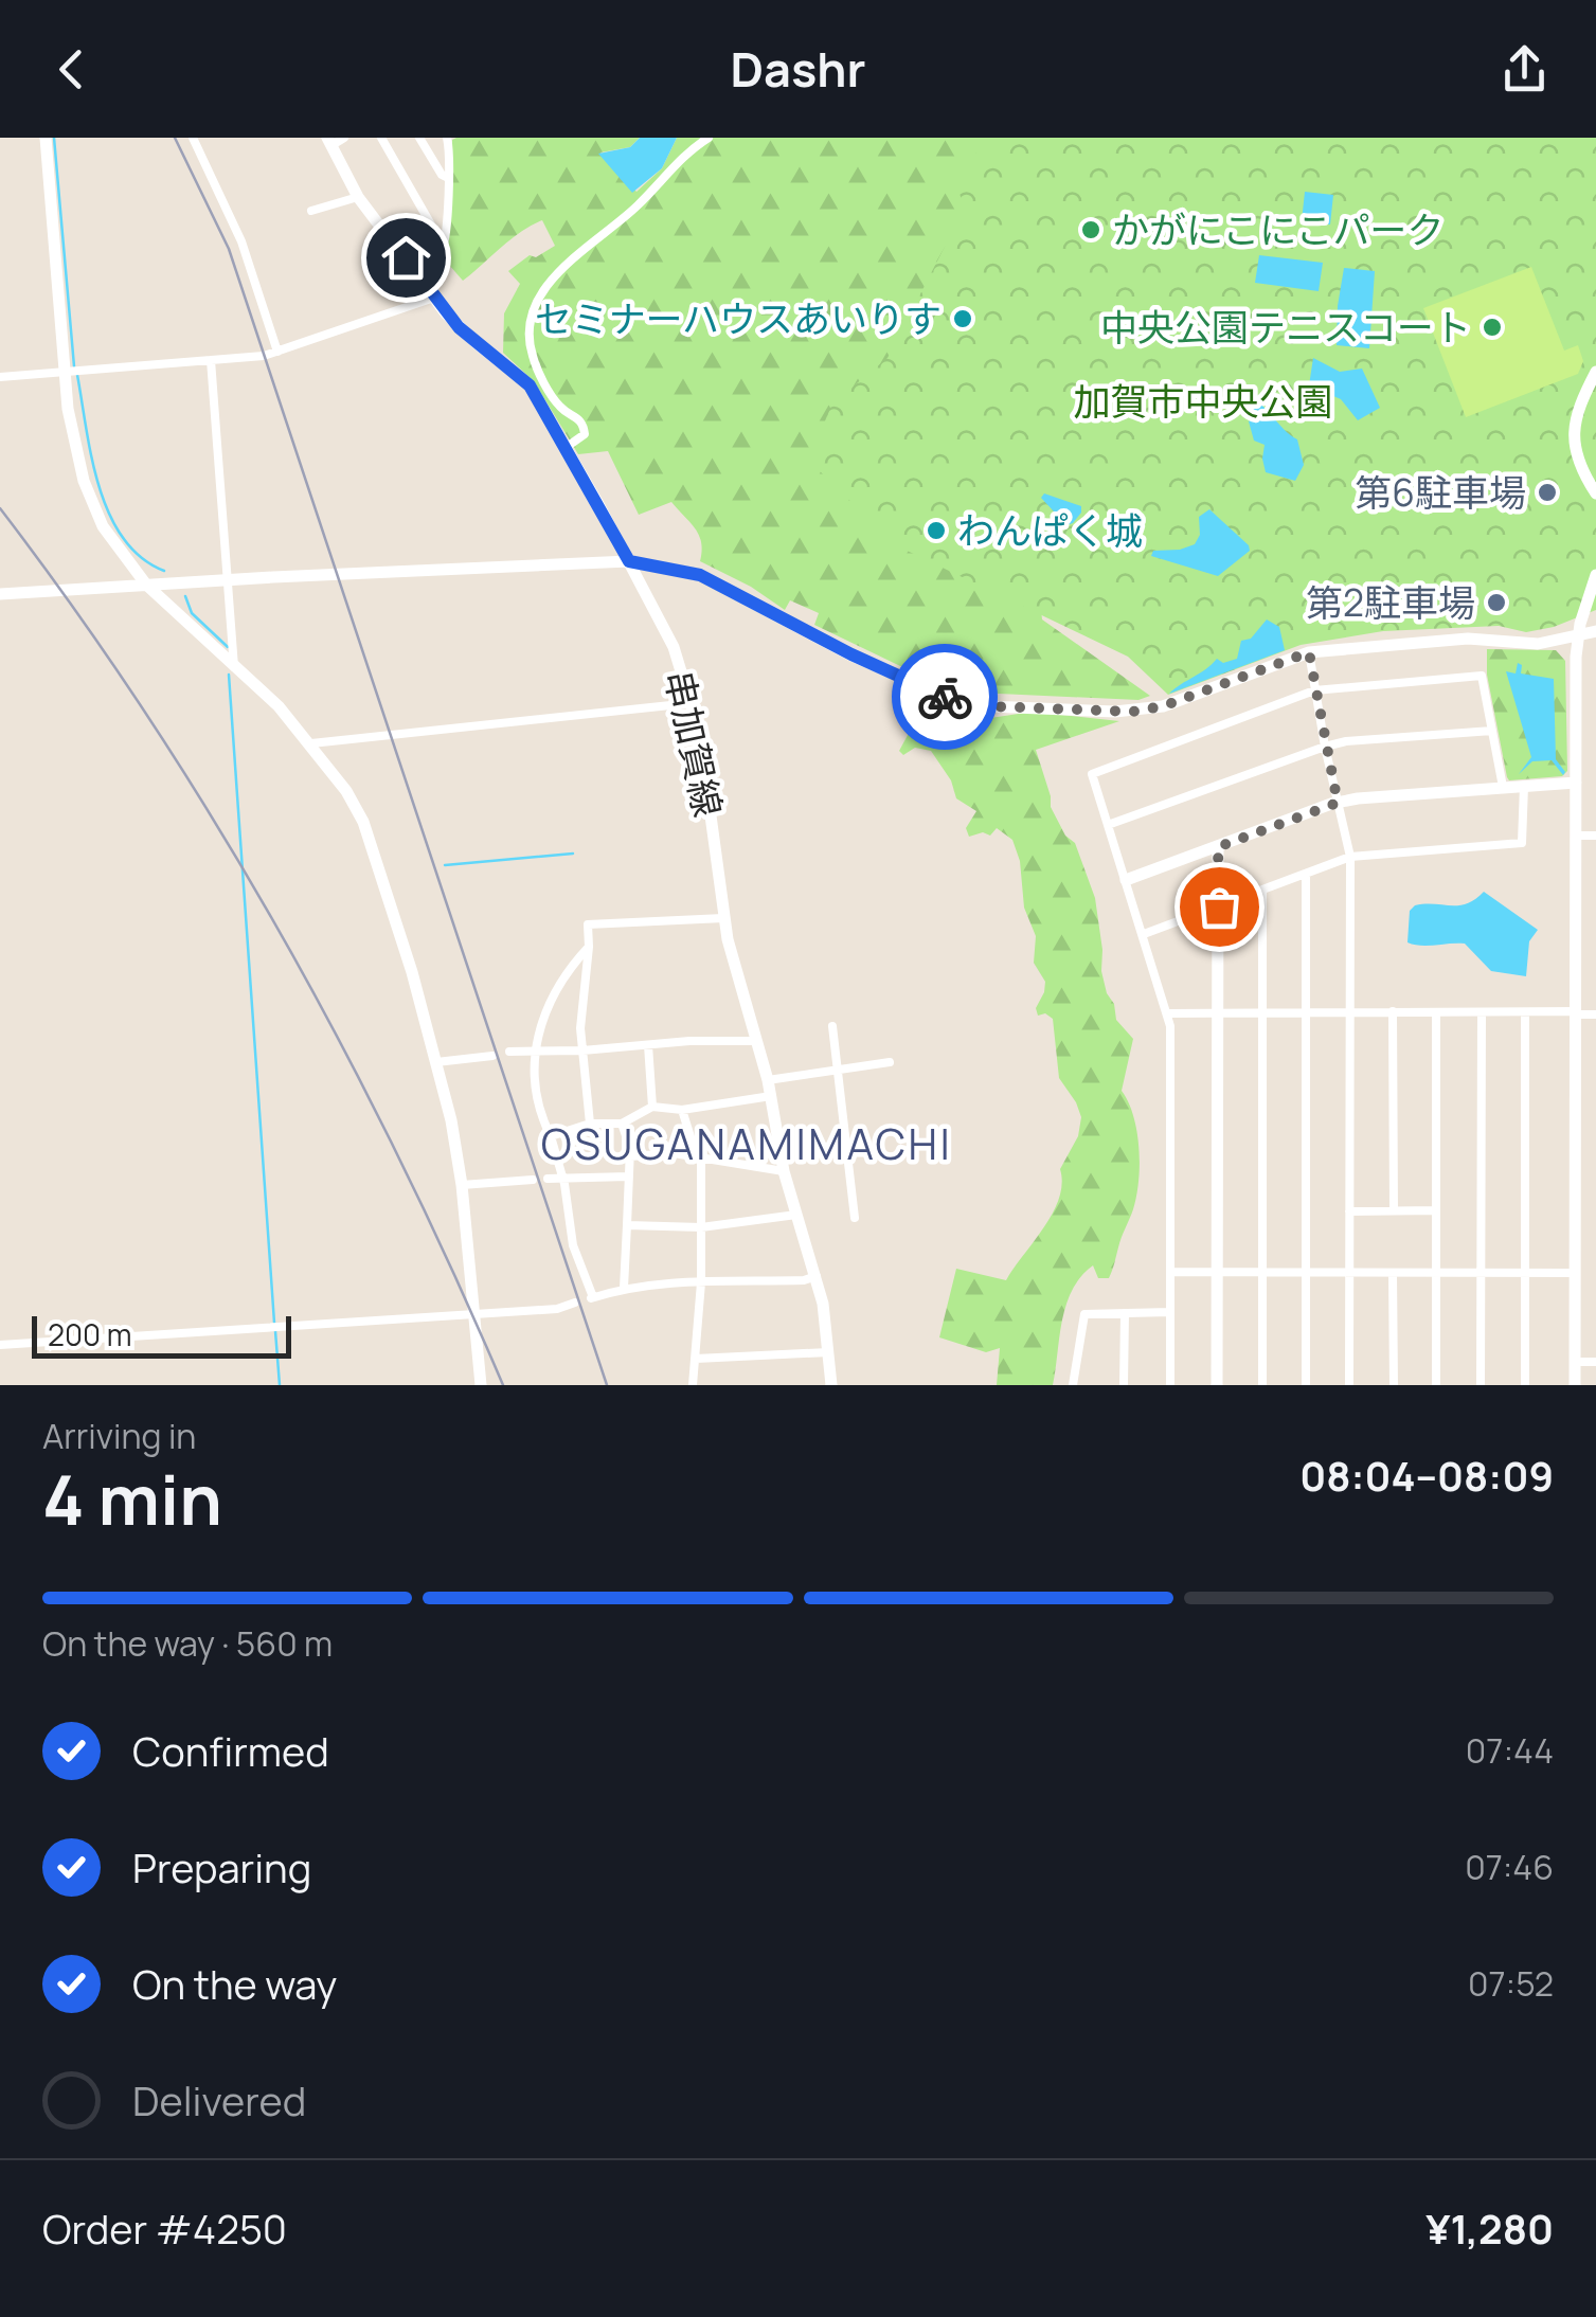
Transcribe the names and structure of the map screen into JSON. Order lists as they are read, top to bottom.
{
  "streets": {
    "street": ["串加賀線"]
  },
  "districts": ["OSUGANAMIMACHI"],
  "parks": ["加賀市中央公園"],
  "places": [
    "かがにこにこパーク",
    "セミナーハウスあいりす",
    "中央公園テニスコート",
    "第6駐車場",
    "わんぱく城",
    "第2駐車場"
  ],
  "scale_bar": "200 m",
  "page": {
    "header": "Dashr",
    "scale": "200 m",
    "heading": ["4 min", "Arriving in", "08:04–08:09"],
    "panel": ["Order #4250", "¥1,280"],
    "bar": "On the way · 560 m",
    "list": [
      ["Confirmed", "07:44"],
      ["Preparing", "07:46"],
      ["On the way", "07:52"],
      "Delivered"
    ]
  }
}
